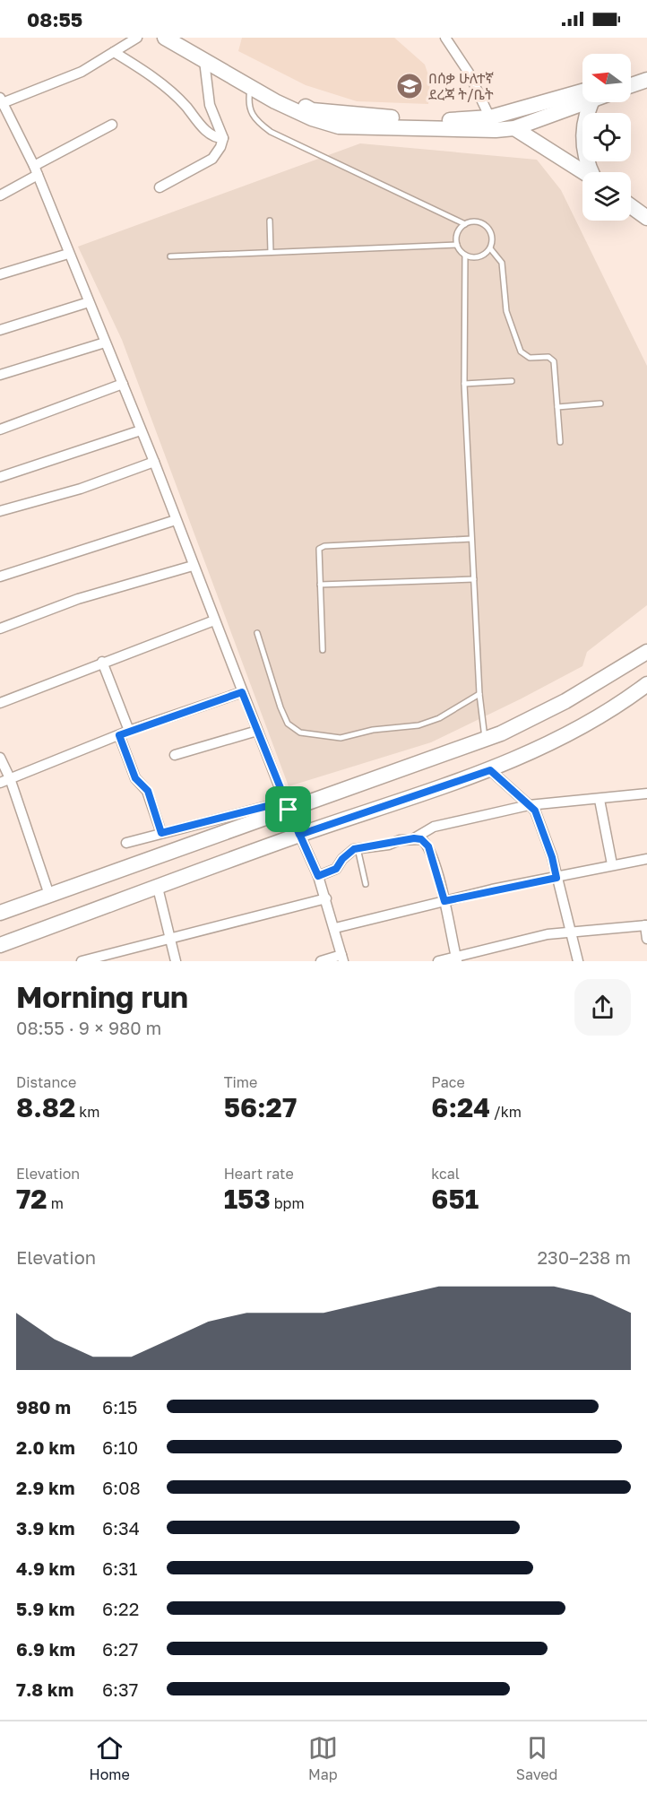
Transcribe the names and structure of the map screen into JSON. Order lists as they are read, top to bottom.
{
  "places": {
    "school or university": ["በሰቃ ሁለተኛ ደረጃ ት/ቤት"]
  },
  "north": "left",
  "page": {
    "status": "08:55",
    "heading": ["Morning run", "08:55 · 9 × 980 m"],
    "stats": [
      ["Distance", "8.82 km"],
      ["Time", "56:27"],
      ["Pace", "6:24 /km"],
      ["Elevation", "72 m"],
      ["Heart rate", "153 bpm"],
      ["kcal", "651"]
    ],
    "chart": ["Elevation", "230–238 m"],
    "list": [
      {
        "name": "980 m",
        "note": "6:15"
      },
      {
        "name": "2.0 km",
        "note": "6:10"
      },
      {
        "name": "2.9 km",
        "note": "6:08"
      },
      {
        "name": "3.9 km",
        "note": "6:34"
      },
      {
        "name": "4.9 km",
        "note": "6:31"
      },
      {
        "name": "5.9 km",
        "note": "6:22"
      },
      {
        "name": "6.9 km",
        "note": "6:27"
      },
      {
        "name": "7.8 km",
        "note": "6:37"
      }
    ],
    "tabs": ["Home", "Map", "Saved"]
  }
}
